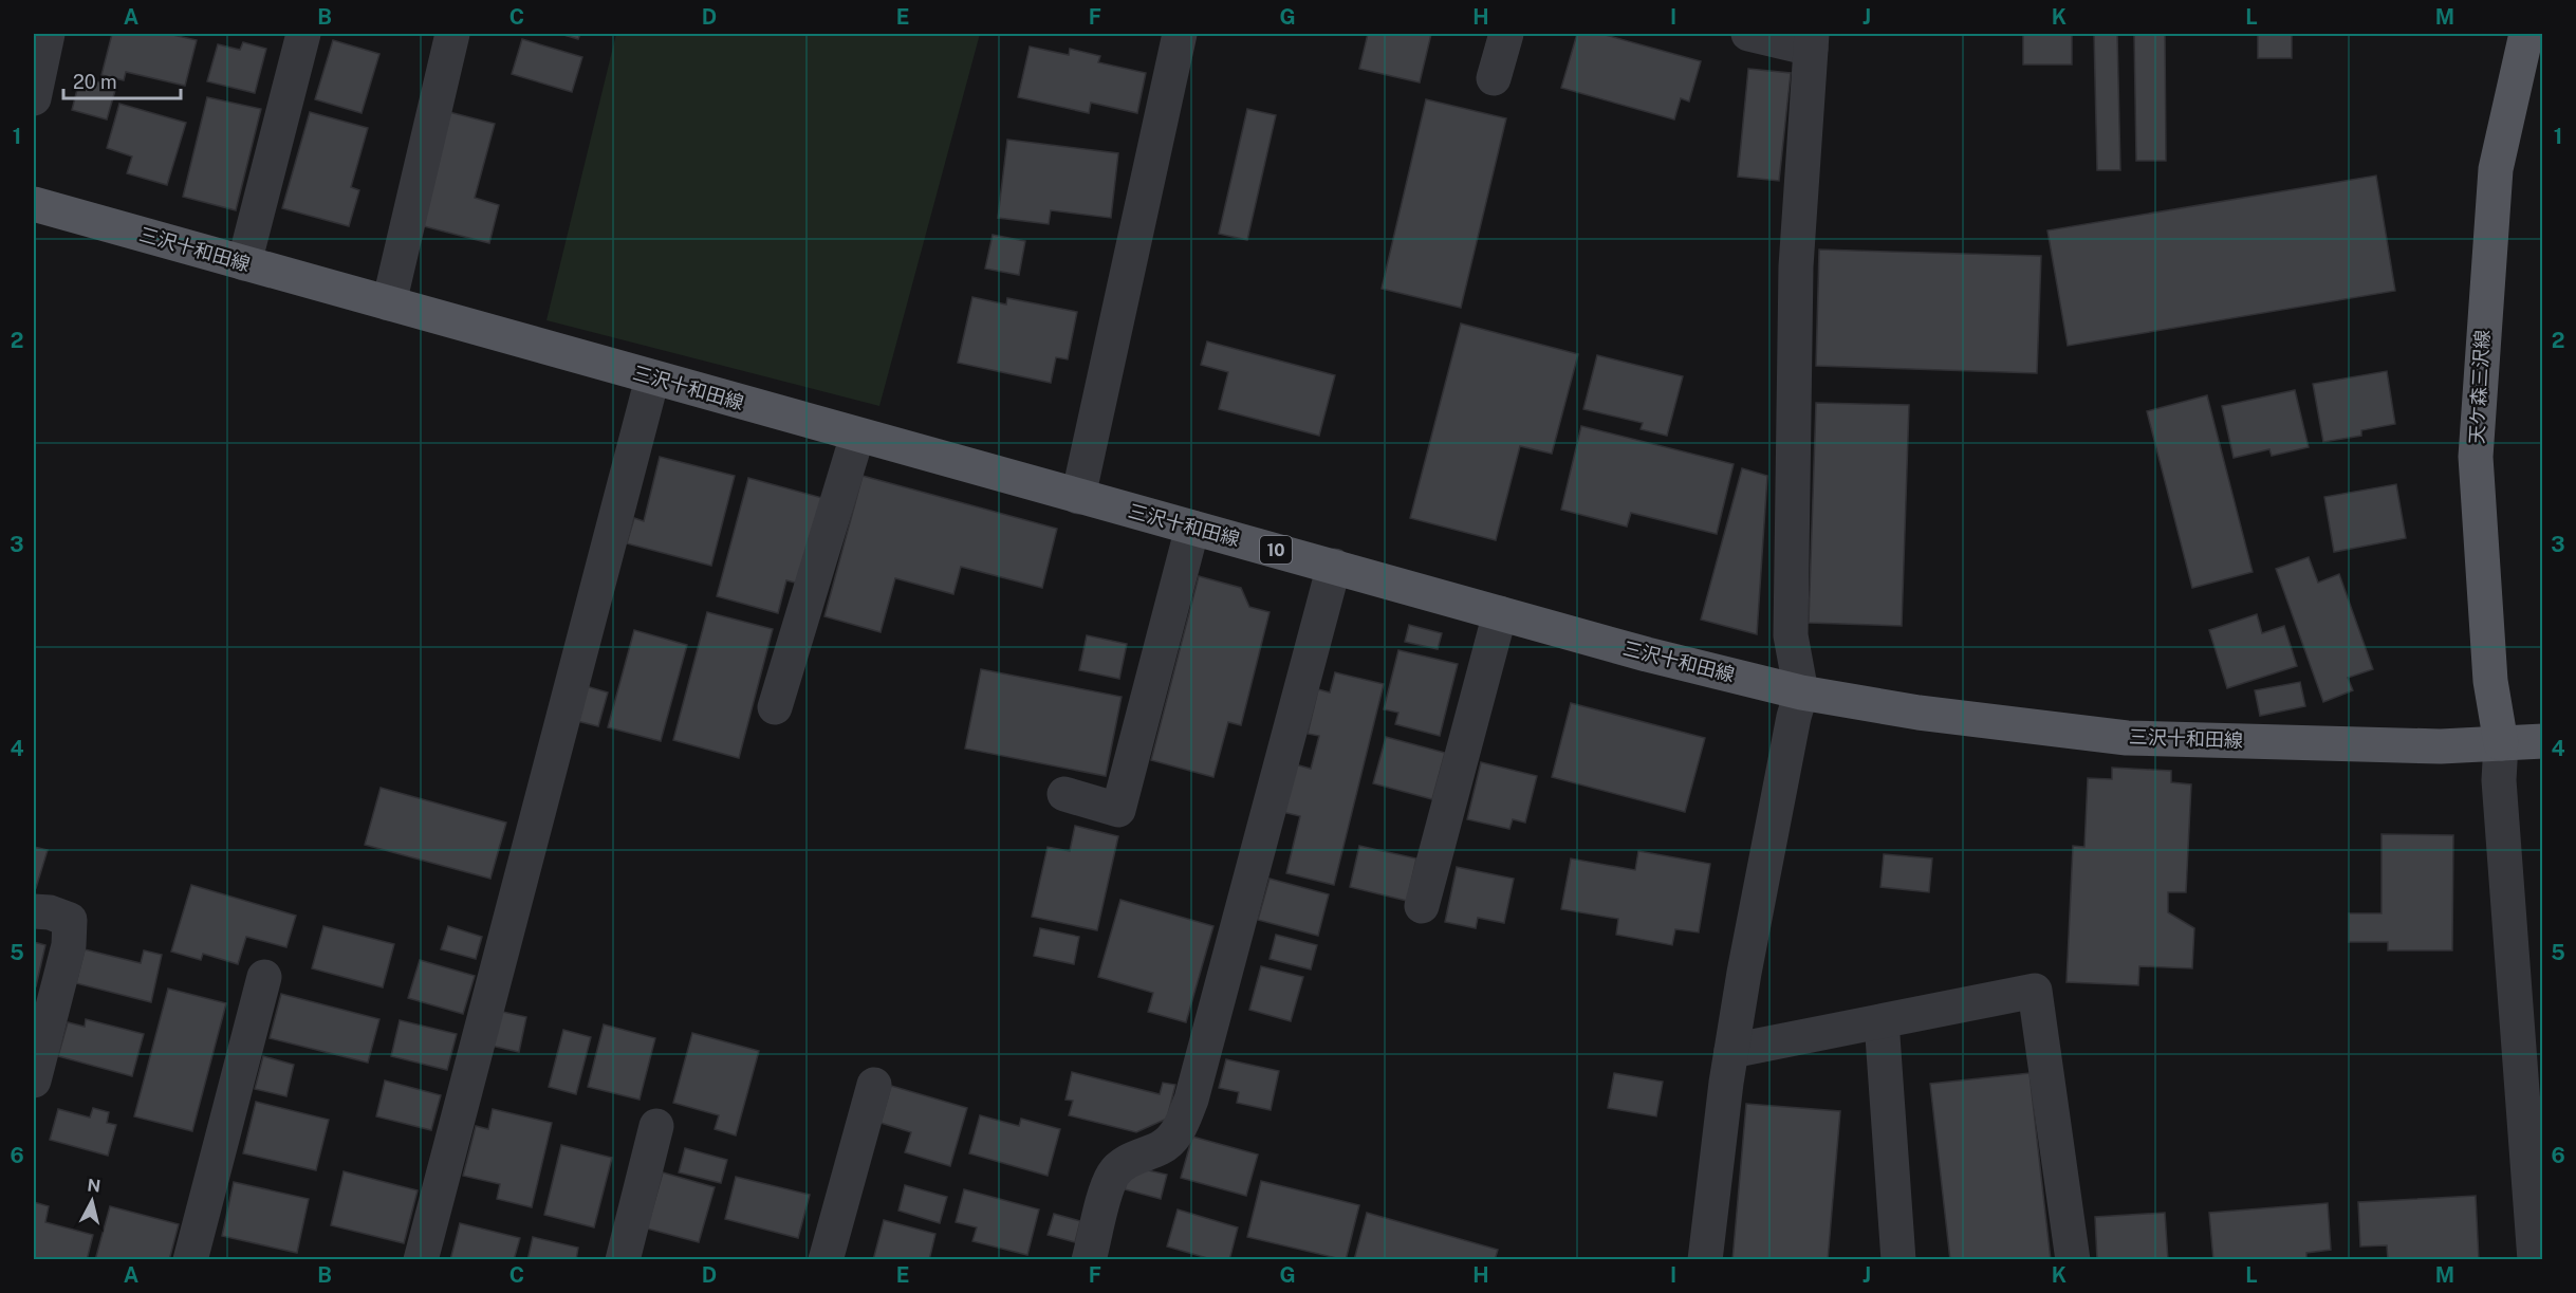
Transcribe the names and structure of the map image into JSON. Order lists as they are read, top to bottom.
{
  "streets": {
    "main road": ["三沢十和田線", "天ケ森三沢線", "10"]
  },
  "crossings": [
    ["三沢十和田線", "天ケ森三沢線"]
  ],
  "scale_bar": "20 m",
  "north": "top",
  "grid": {
    "columns": [
      "A",
      "B",
      "C",
      "D",
      "E",
      "F",
      "G",
      "H",
      "I",
      "J",
      "K",
      "L",
      "M"
    ],
    "rows": [
      "1",
      "2",
      "3",
      "4",
      "5",
      "6"
    ]
  }
}
